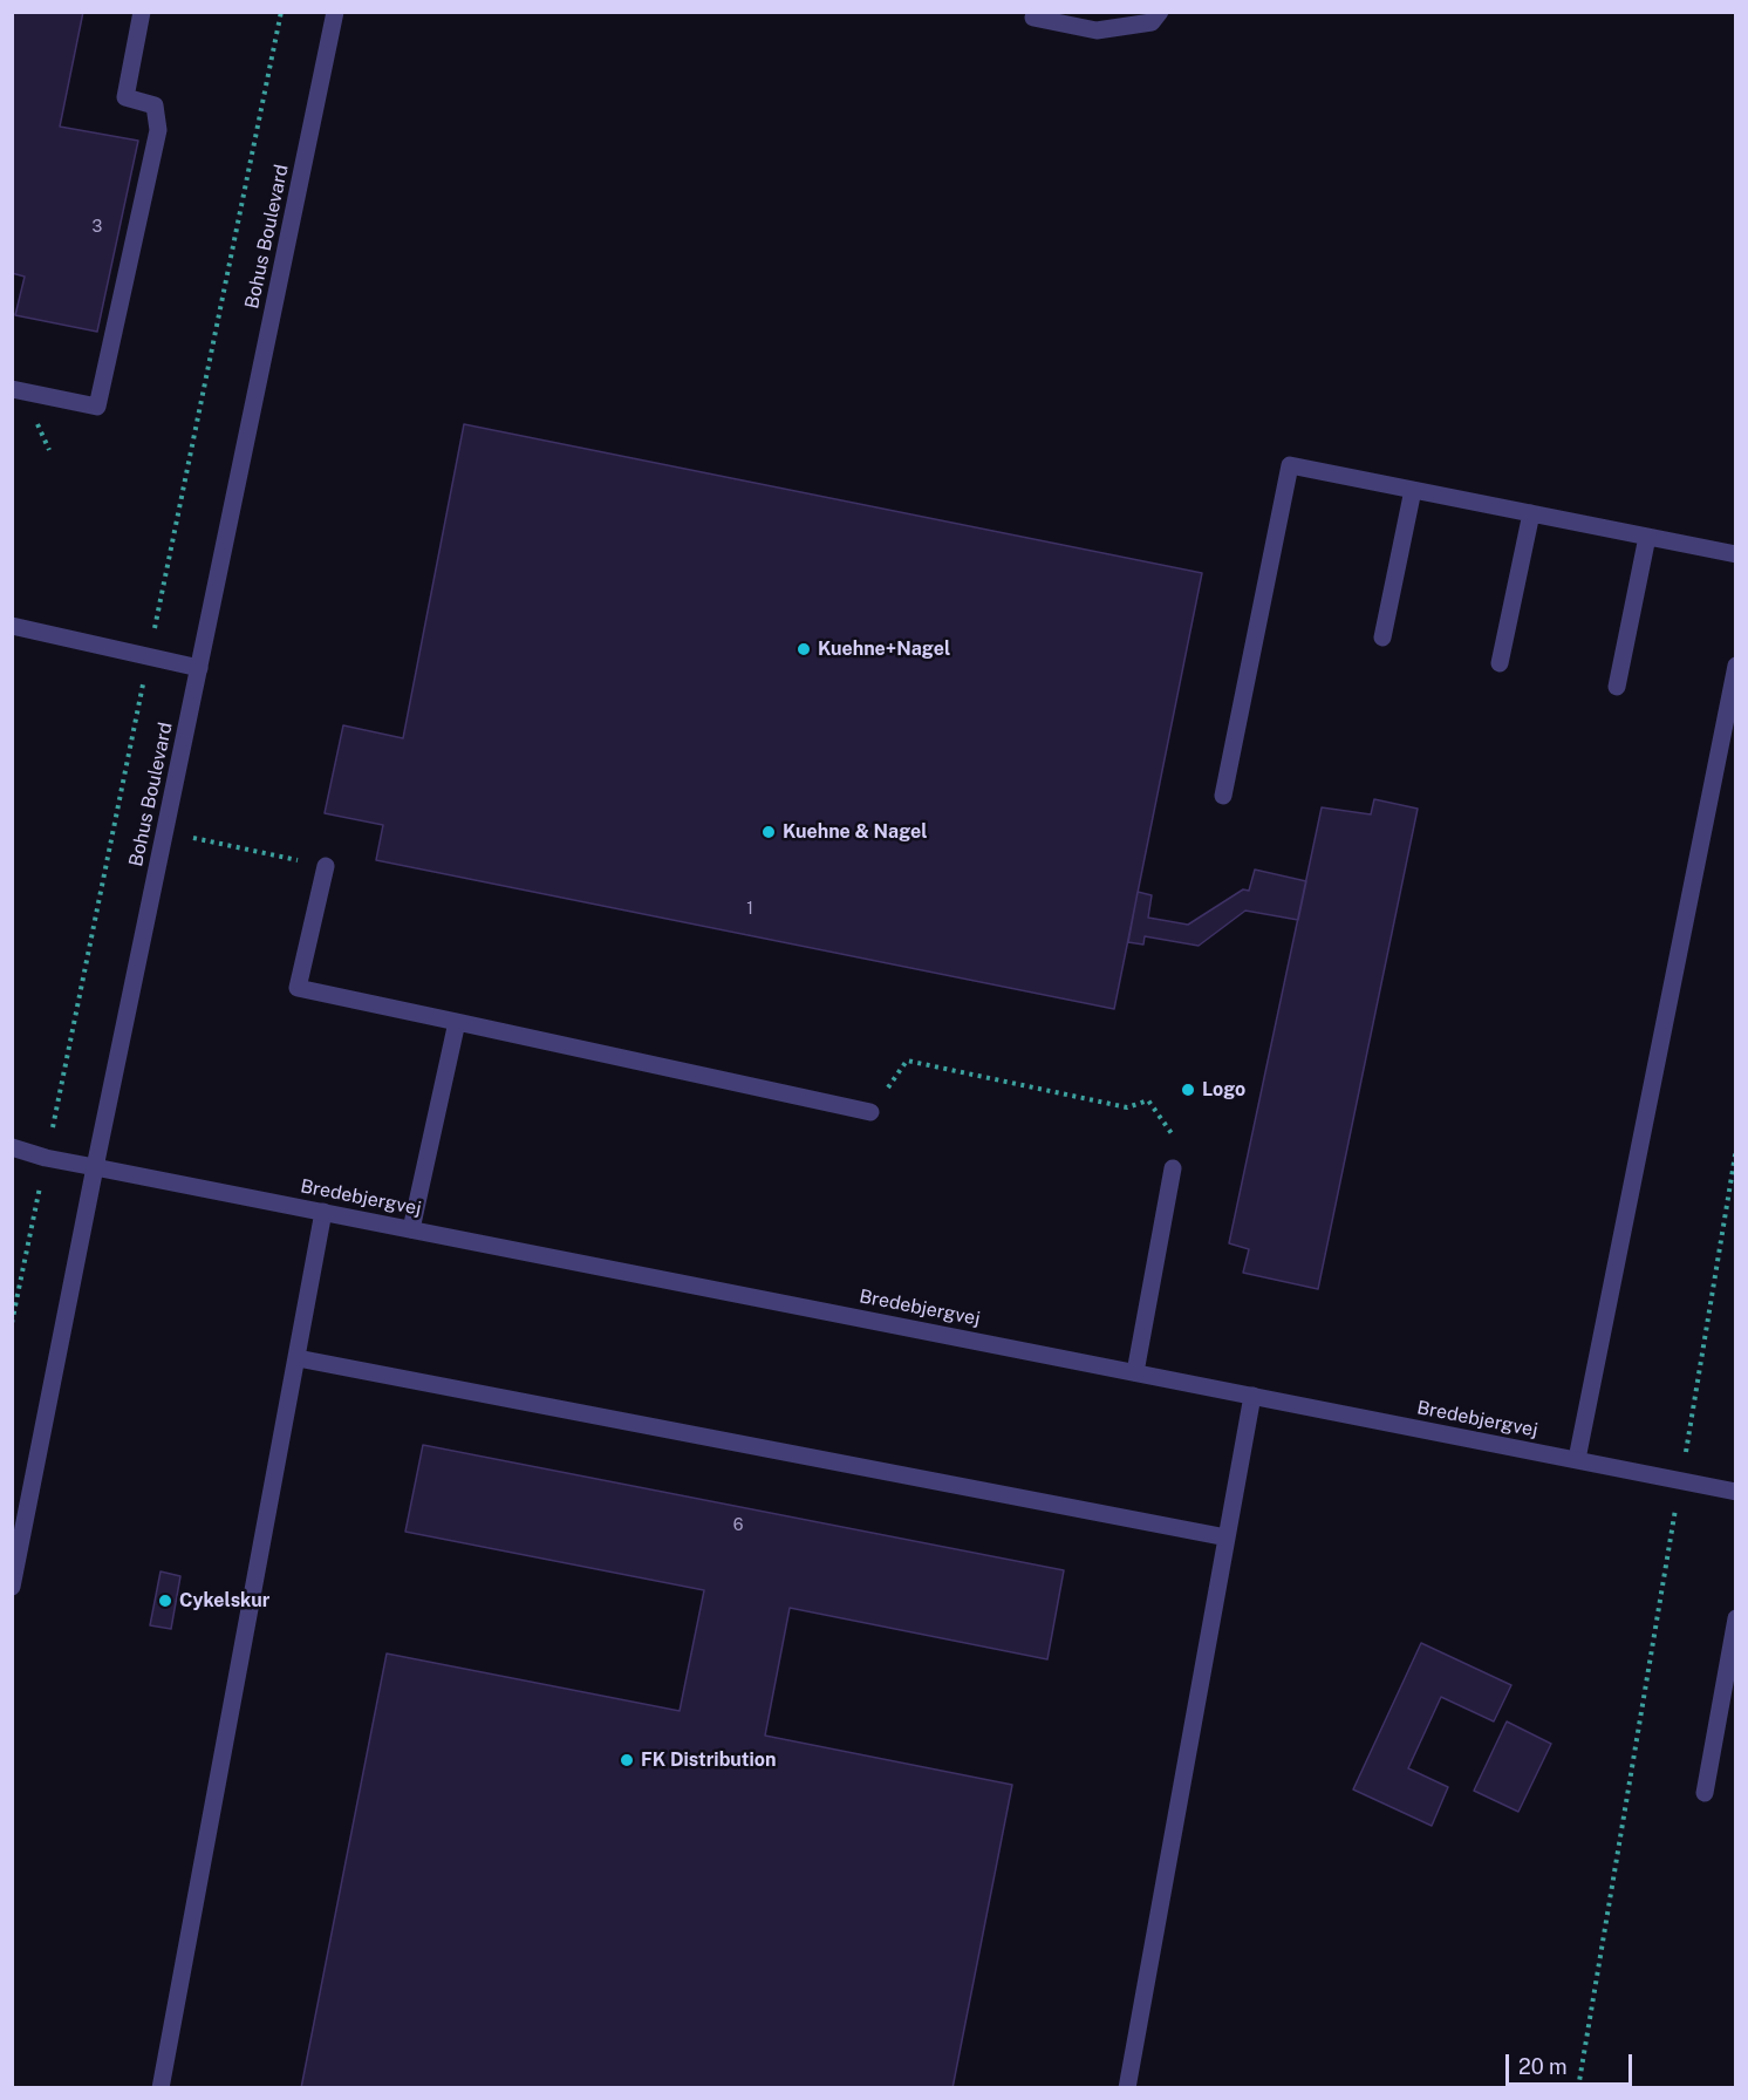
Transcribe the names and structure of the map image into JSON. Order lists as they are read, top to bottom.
{
  "streets": {
    "street": ["Bohus Boulevard", "Bredebjergvej"]
  },
  "crossings": [
    ["Bohus Boulevard", "Bredebjergvej"]
  ],
  "places": [
    "Kuehne+Nagel",
    "Kuehne & Nagel",
    "Logo",
    "Cykelskur",
    "FK Distribution"
  ],
  "house_numbers": ["3", "1", "6"],
  "scale_bar": "20 m"
}
